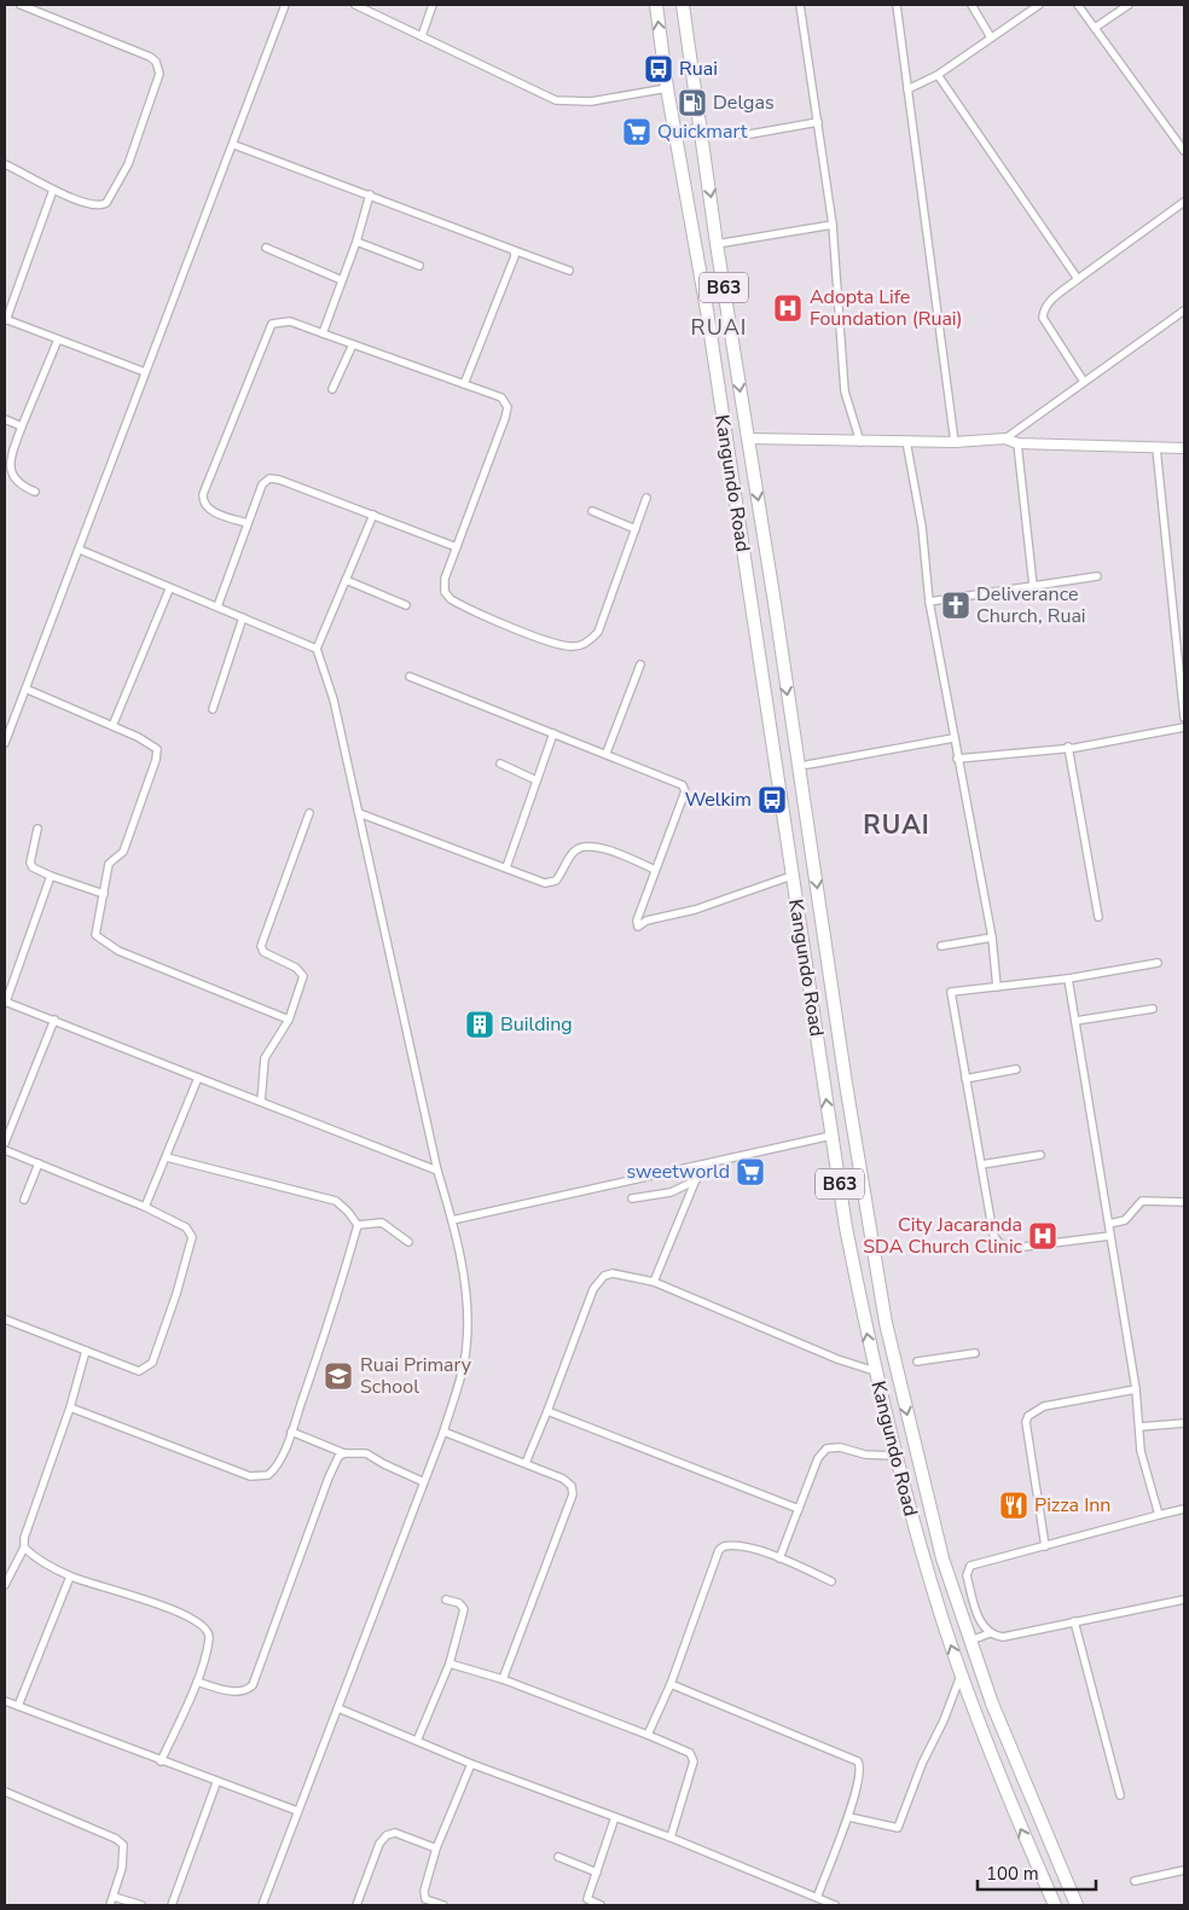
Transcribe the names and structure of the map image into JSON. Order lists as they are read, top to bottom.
{
  "streets": {
    "highway": ["B63", "Kangundo Road"]
  },
  "districts": ["RUAI", "RUAI"],
  "places": {
    "bus stop": ["Ruai", "Welkim"],
    "fuel station": ["Delgas"],
    "supermarket": ["Quickmart", "sweetworld"],
    "hospital": ["Adopta Life Foundation (Ruai)", "City Jacaranda SDA Church Clinic"],
    "church": ["Deliverance Church, Ruai"],
    "building": ["Building"],
    "school or university": ["Ruai Primary School"],
    "restaurant": ["Pizza Inn"]
  },
  "scale_bar": "100 m"
}
